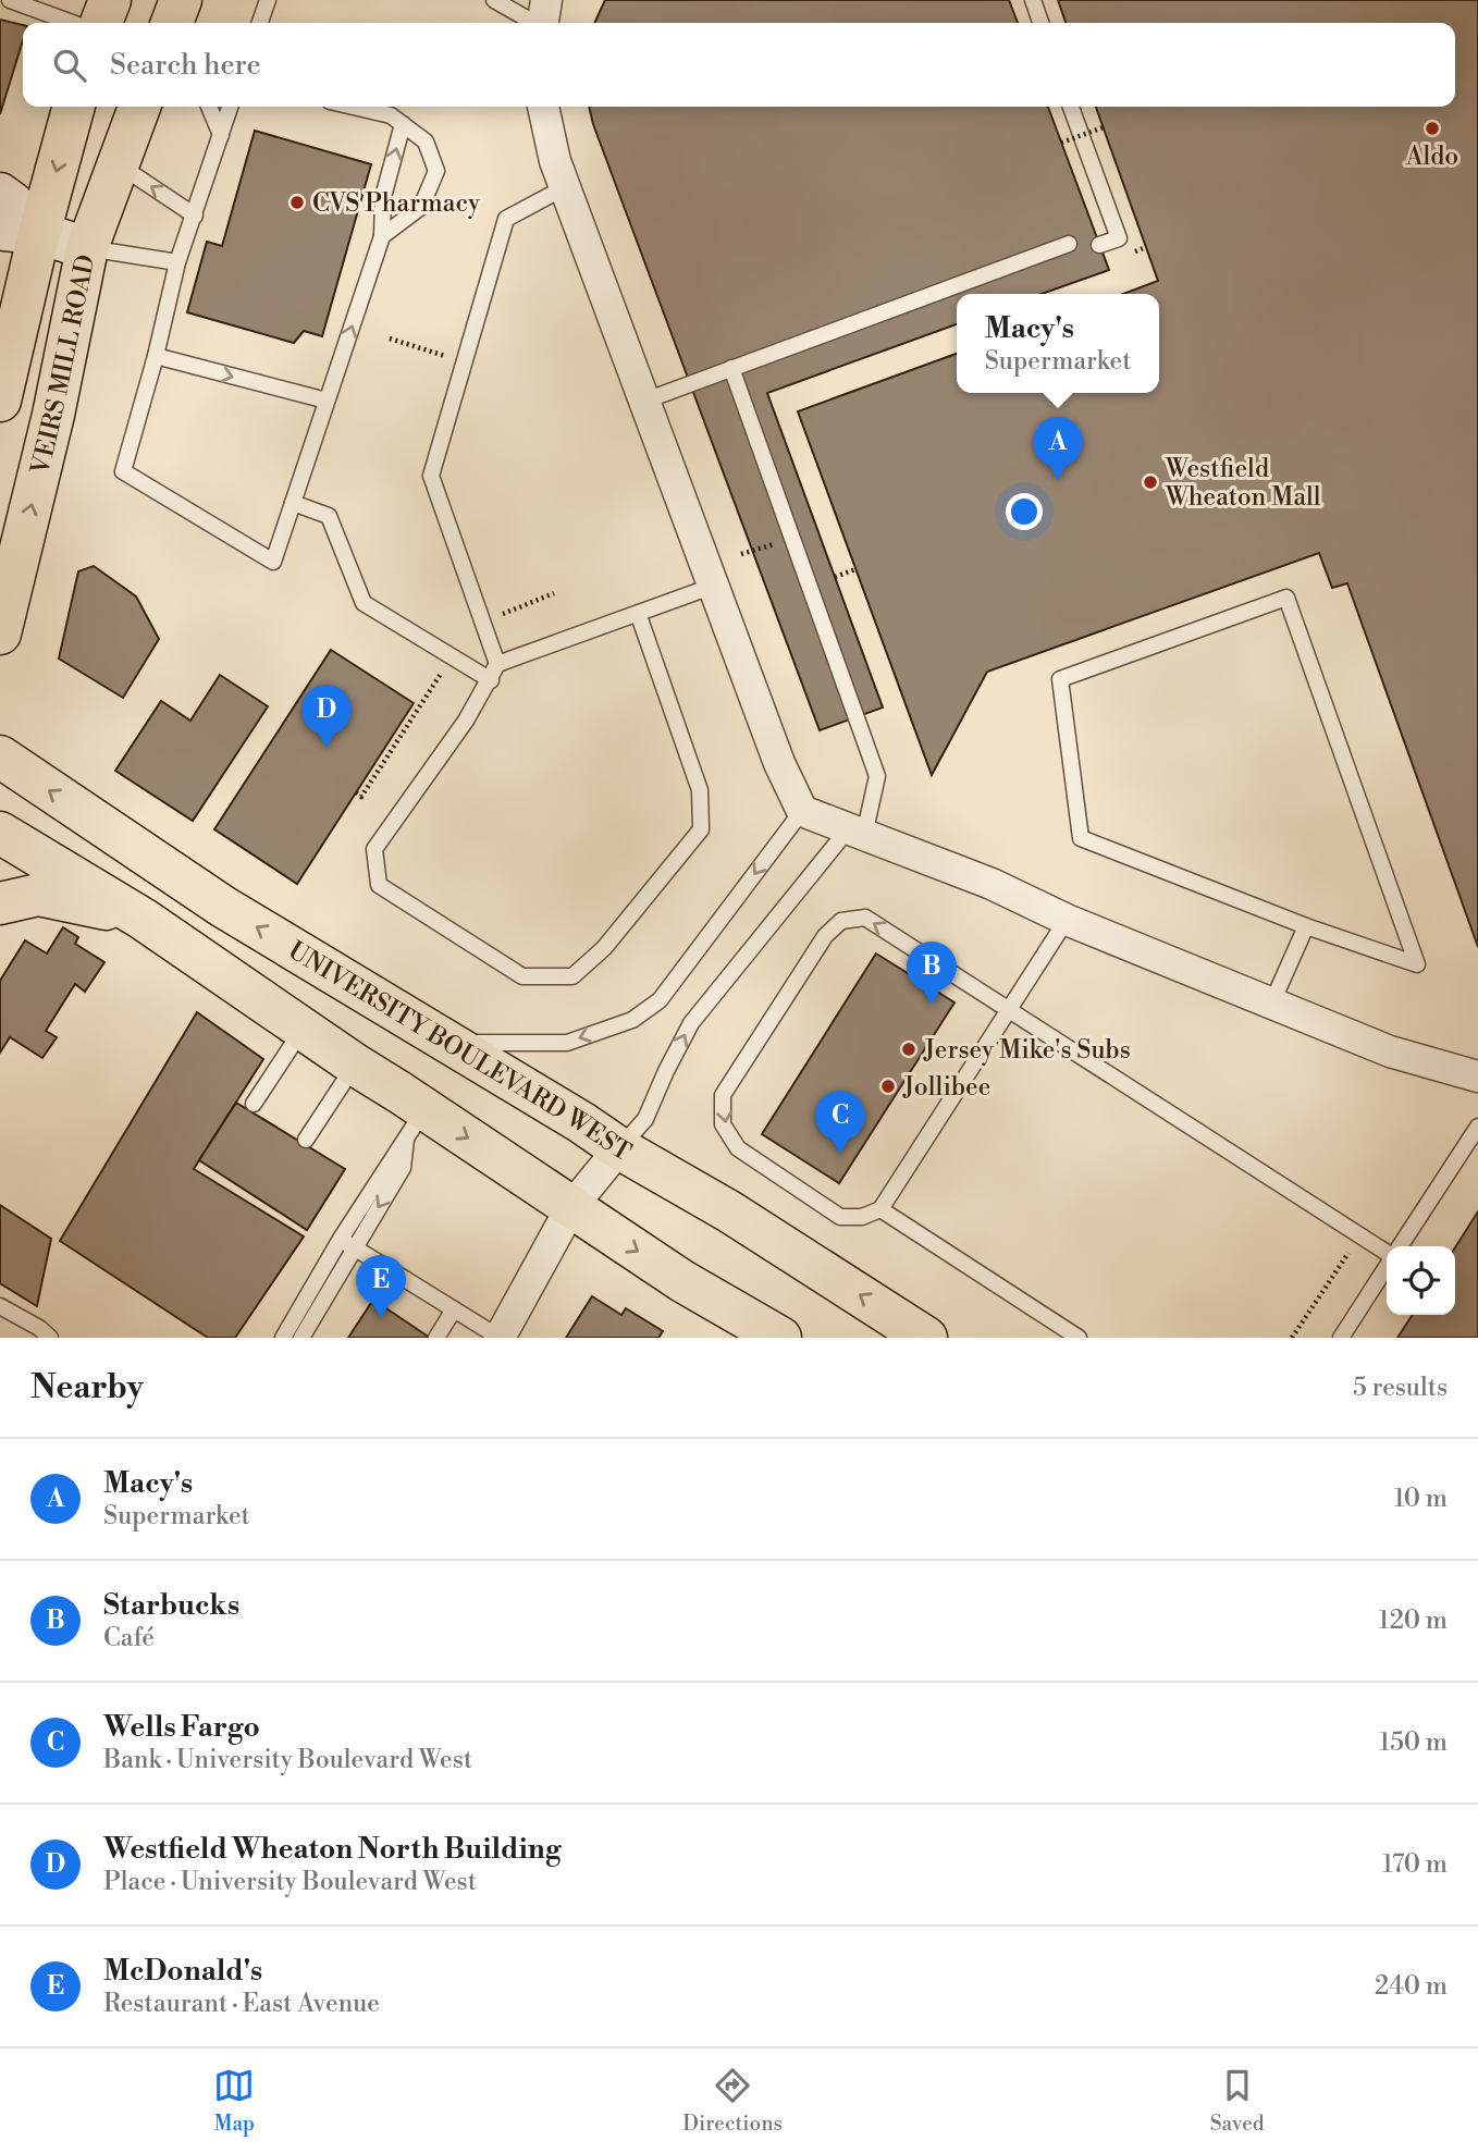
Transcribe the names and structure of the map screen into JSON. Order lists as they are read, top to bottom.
{
  "streets": {
    "main road": ["VEIRS MILL ROAD", "UNIVERSITY BOULEVARD WEST"]
  },
  "places": [
    "Aldo",
    "CVS Pharmacy",
    "Westfield Wheaton Mall",
    "Jersey Mike's Subs",
    "Jollibee"
  ],
  "page": {
    "search": "Search here",
    "popup": ["Macy's", "Supermarket"],
    "pins": [
      "A",
      "D",
      "B",
      "C",
      "E"
    ],
    "heading": ["Nearby", "5 results"],
    "list": [
      {
        "mark": "A",
        "name": "Macy's",
        "note": "Supermarket",
        "value": "10 m"
      },
      {
        "mark": "B",
        "name": "Starbucks",
        "note": "Café",
        "value": "120 m"
      },
      {
        "mark": "C",
        "name": "Wells Fargo",
        "note": "Bank · University Boulevard West",
        "value": "150 m"
      },
      {
        "mark": "D",
        "name": "Westfield Wheaton North Building",
        "note": "Place · University Boulevard West",
        "value": "170 m"
      },
      {
        "mark": "E",
        "name": "McDonald's",
        "note": "Restaurant · East Avenue",
        "value": "240 m"
      }
    ],
    "nav": ["Map", "Directions", "Saved"]
  }
}
